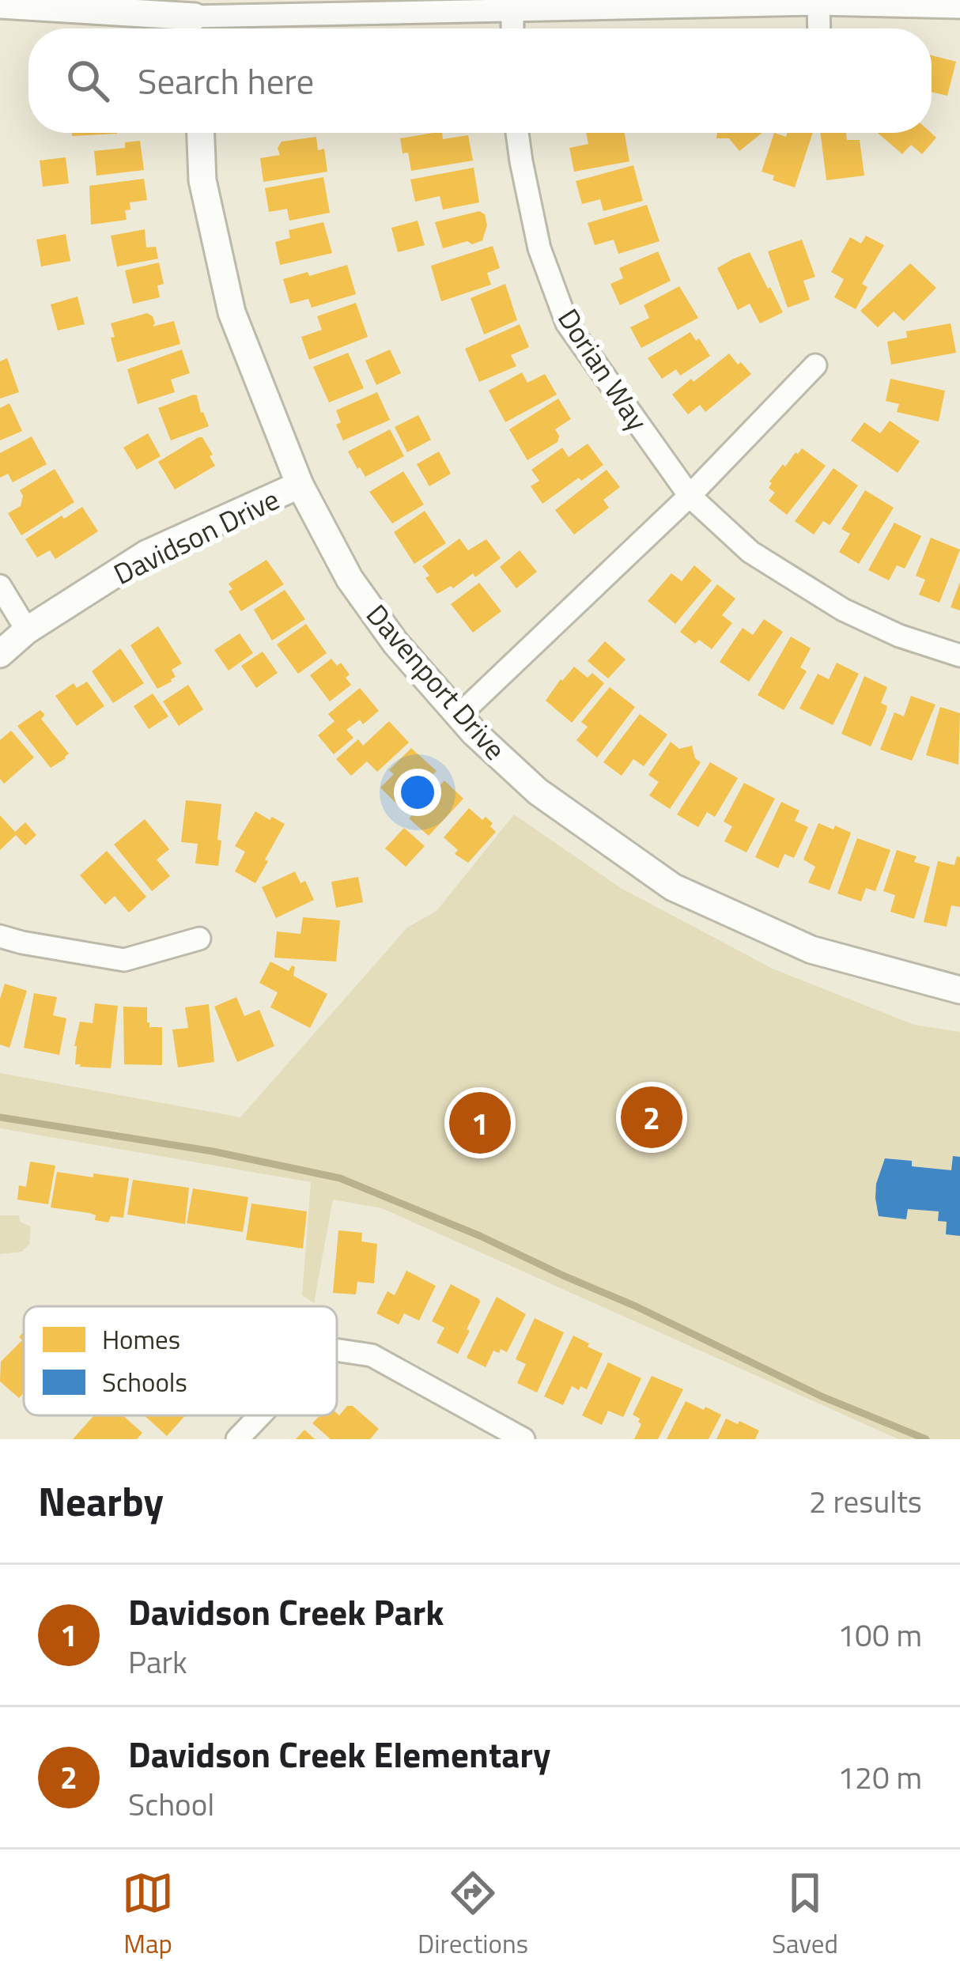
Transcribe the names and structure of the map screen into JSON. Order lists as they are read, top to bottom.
{
  "streets": {
    "street": ["Dorian Way", "Davidson Drive", "Davenport Drive"]
  },
  "crossings": [
    ["Davidson Drive", "Davenport Drive"]
  ],
  "legend": ["Homes", "Schools"],
  "page": {
    "search": "Search here",
    "pins": ["2", "1"],
    "heading": ["Nearby", "2 results"],
    "list": [
      {
        "mark": "1",
        "name": "Davidson Creek Park",
        "note": "Park",
        "value": "100 m"
      },
      {
        "mark": "2",
        "name": "Davidson Creek Elementary",
        "note": "School",
        "value": "120 m"
      }
    ],
    "nav": ["Map", "Directions", "Saved"]
  }
}
